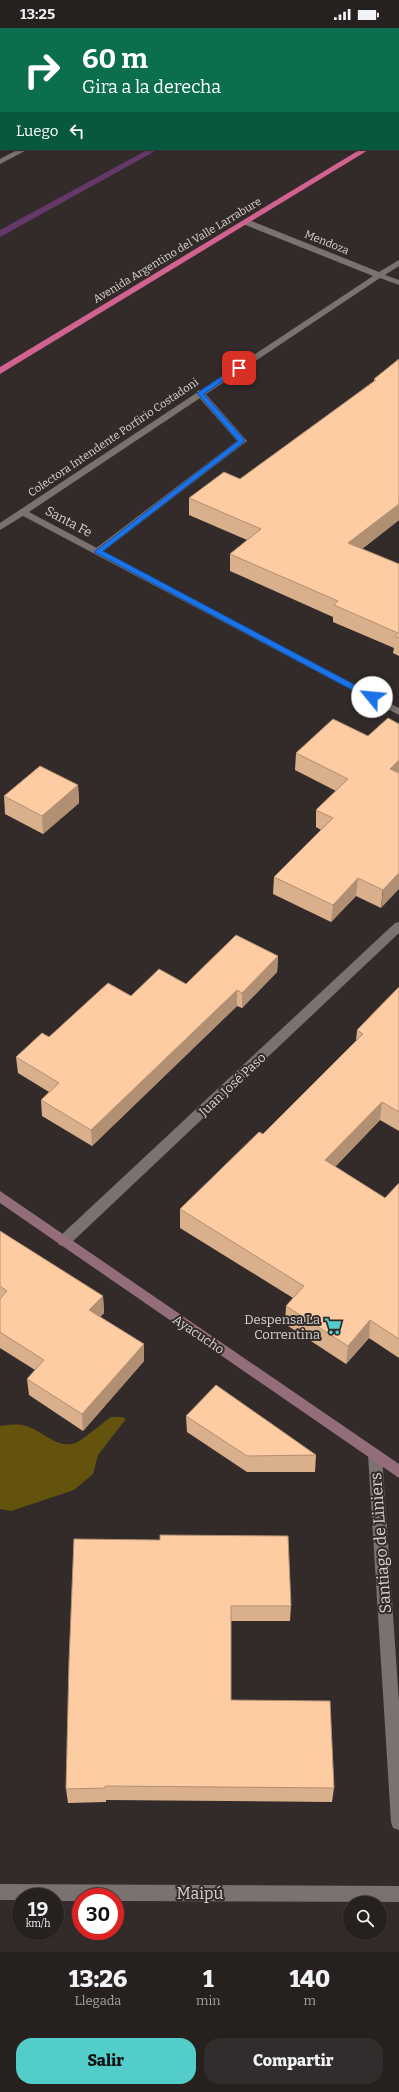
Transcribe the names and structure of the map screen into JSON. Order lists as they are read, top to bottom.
{
  "streets": {
    "highway": ["Avenida Argentino del Valle Larrabure"],
    "street": [
      "Mendoza",
      "Colectora Intendente Porfirio Costadoni",
      "Santa Fe",
      "Juan José Paso",
      "Ayacucho",
      "Santiago de Liniers",
      "Maipú"
    ]
  },
  "crossings": [
    ["Mendoza", "Avenida Argentino del Valle Larrabure"],
    ["Mendoza", "Colectora Intendente Porfirio Costadoni"],
    ["Colectora Intendente Porfirio Costadoni", "Santa Fe"],
    ["Juan José Paso", "Ayacucho"],
    ["Ayacucho", "Santiago de Liniers"]
  ],
  "places": {
    "supermarket": ["Despensa La Correntina"]
  },
  "page": {
    "status": "13:25",
    "turn": ["60 m", "Gira a la derecha"],
    "then": "Luego",
    "speed": "19 km/h",
    "limit": "30",
    "eta": [
      "13:26",
      "Llegada",
      "1",
      "min",
      "140",
      "m"
    ],
    "buttons": ["Salir", "Compartir"]
  }
}
